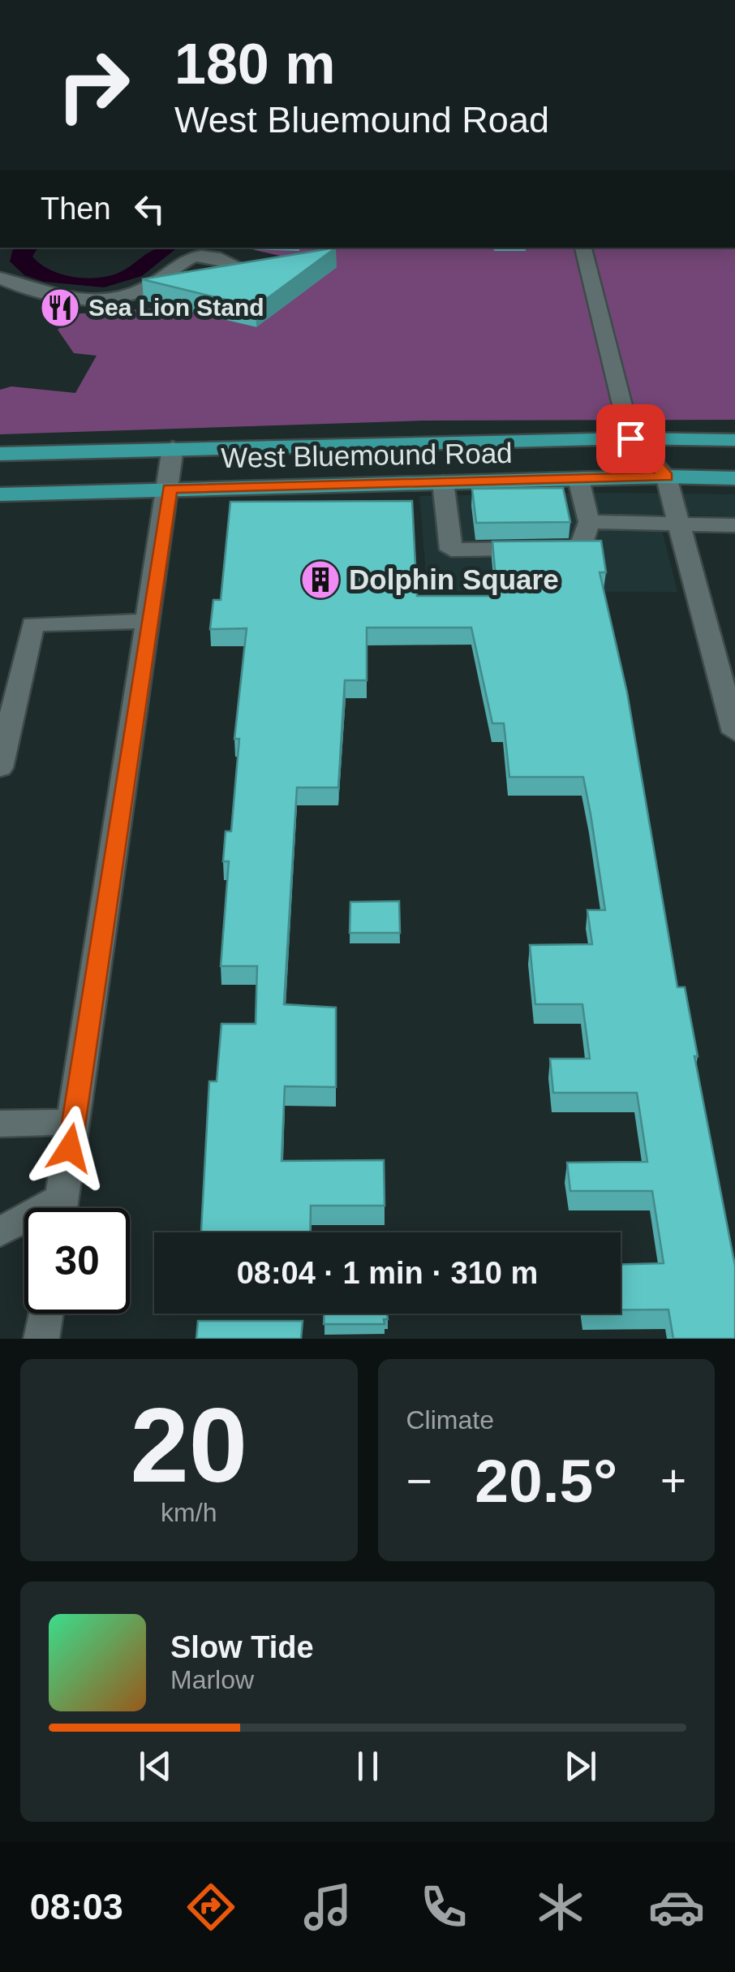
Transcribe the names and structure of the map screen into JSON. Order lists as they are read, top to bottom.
{
  "streets": {
    "main road": ["West Bluemound Road"]
  },
  "places": {
    "restaurant": ["Sea Lion Stand"],
    "building": ["Dolphin Square"]
  },
  "page": {
    "turn": ["180 m", "West Bluemound Road"],
    "then": "Then",
    "limit": "30",
    "trip": "08:04 · 1 min · 310 m",
    "tile": [
      ["20", "km/h"],
      "Climate"
    ],
    "heat": ["−", "20.5°", "+"],
    "song": ["Slow Tide", "Marlow"],
    "tabs": "08:03"
  }
}
